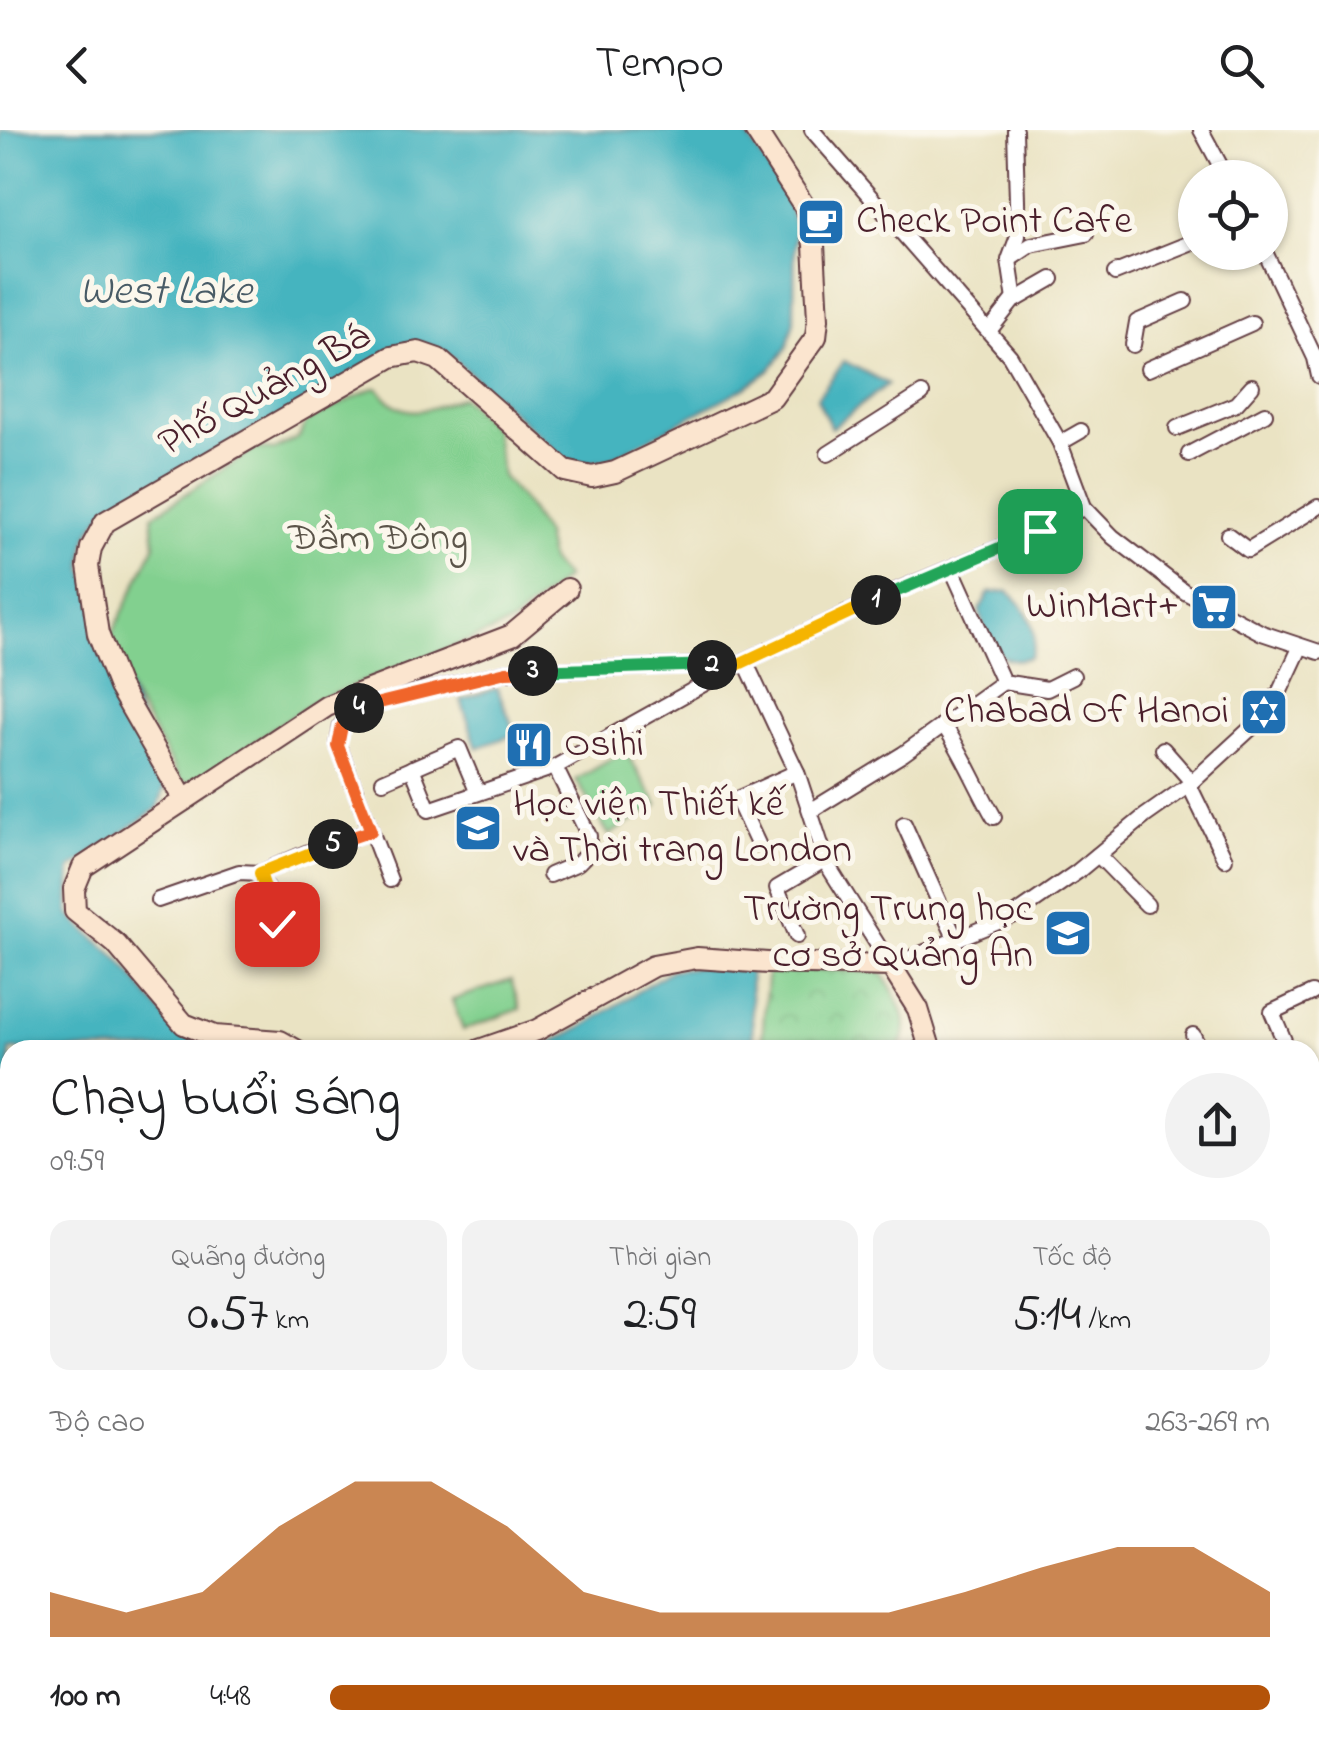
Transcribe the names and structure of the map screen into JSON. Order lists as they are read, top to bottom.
{
  "streets": {
    "street": ["Phố Quảng Bá"]
  },
  "water": ["West Lake"],
  "parks": ["Đầm Đông"],
  "places": {
    "cafe": ["Check Point Cafe"],
    "supermarket": ["WinMart+"],
    "synagogue": ["Chabad Of Hanoi"],
    "restaurant": ["Osihi"],
    "school or university": ["Học viện Thiết kế và Thời trang London", "Trường Trung học cơ sở Quảng An"]
  },
  "page": {
    "header": "Tempo",
    "pins": [
      "1",
      "2",
      "3",
      "4",
      "5"
    ],
    "heading": ["Chạy buổi sáng", "09:59"],
    "stats": [
      ["Quãng đường", "0.57 km"],
      ["Thời gian", "2:59"],
      ["Tốc độ", "5:14 /km"]
    ],
    "chart": ["Độ cao", "263–269 m"],
    "list": [
      {
        "name": "100 m",
        "note": "4:48"
      }
    ]
  }
}
